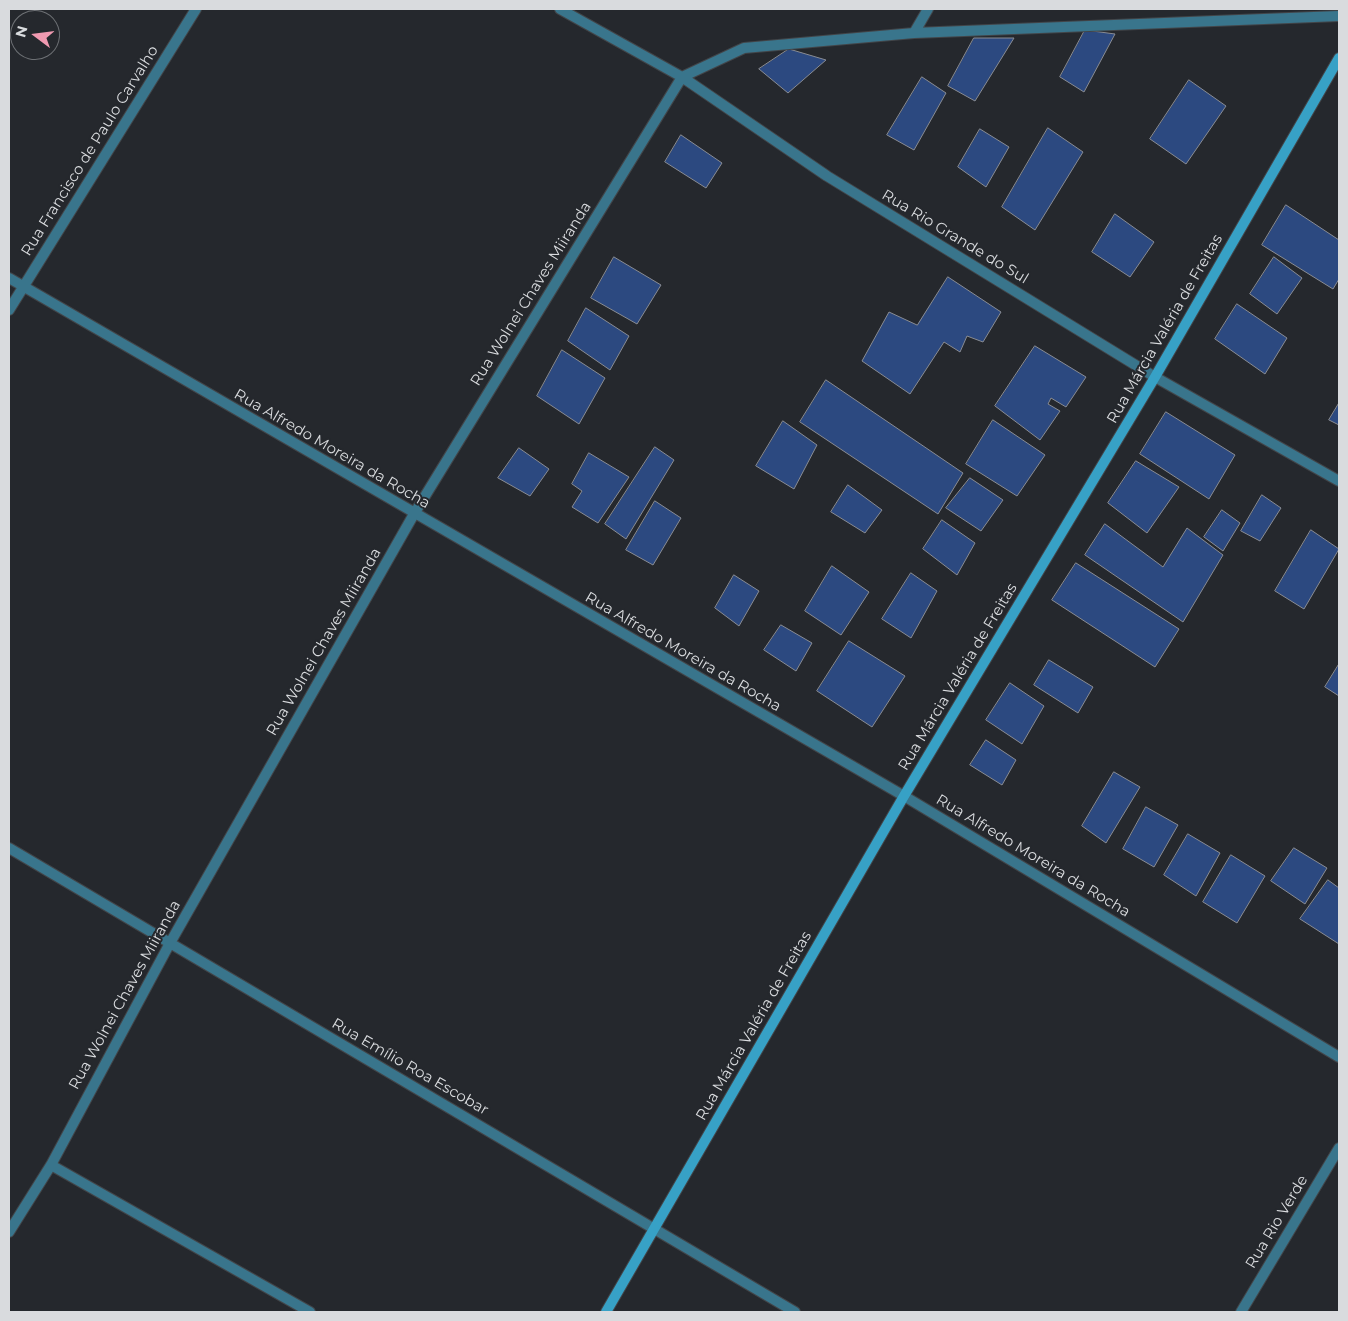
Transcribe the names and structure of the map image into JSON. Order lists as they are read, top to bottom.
{
  "streets": {
    "street": [
      "Rua Francisco de Paulo Carvalho",
      "Rua Rio Grande do Sul",
      "Rua Wolnei Chaves Miiranda",
      "Rua Márcia Valéria de Freitas",
      "Rua Alfredo Moreira da Rocha",
      "Rua Emílio Roa Escobar",
      "Rua Rio Verde"
    ]
  },
  "crossings": [
    ["Rua Francisco de Paulo Carvalho", "Rua Alfredo Moreira da Rocha"],
    ["Rua Rio Grande do Sul", "Rua Wolnei Chaves Miiranda"],
    ["Rua Rio Grande do Sul", "Rua Márcia Valéria de Freitas"],
    ["Rua Wolnei Chaves Miiranda", "Rua Alfredo Moreira da Rocha"],
    ["Rua Wolnei Chaves Miiranda", "Rua Emílio Roa Escobar"],
    ["Rua Márcia Valéria de Freitas", "Rua Alfredo Moreira da Rocha"],
    ["Rua Márcia Valéria de Freitas", "Rua Emílio Roa Escobar"]
  ],
  "north": "left"
}
